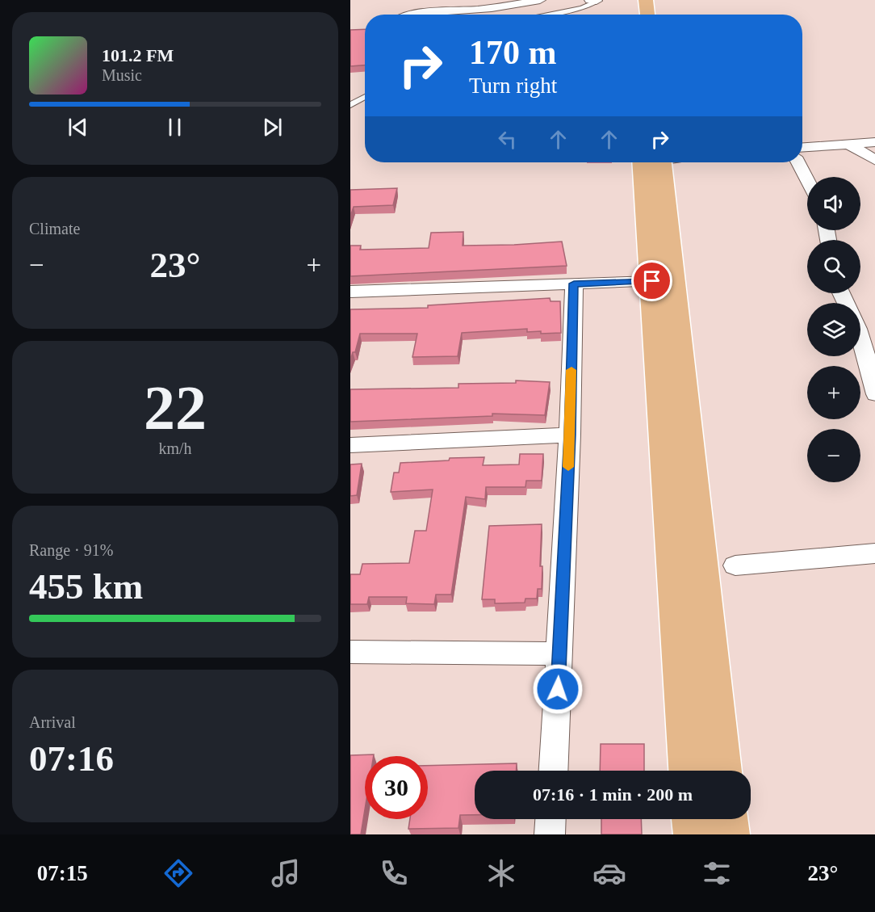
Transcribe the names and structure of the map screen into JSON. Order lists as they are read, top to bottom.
{
  "page": {
    "turn": ["170 m", "Turn right"],
    "song": ["101.2 FM", "Music"],
    "tile": [
      "Climate",
      ["22", "km/h"],
      ["Range · 91%", "455 km"],
      ["Arrival", "07:16"]
    ],
    "map_buttons": ["+", "−"],
    "heat": ["−", "23°", "+"],
    "limit": "30",
    "trip": "07:16 · 1 min · 200 m",
    "tabs": ["07:15", "23°"]
  }
}
